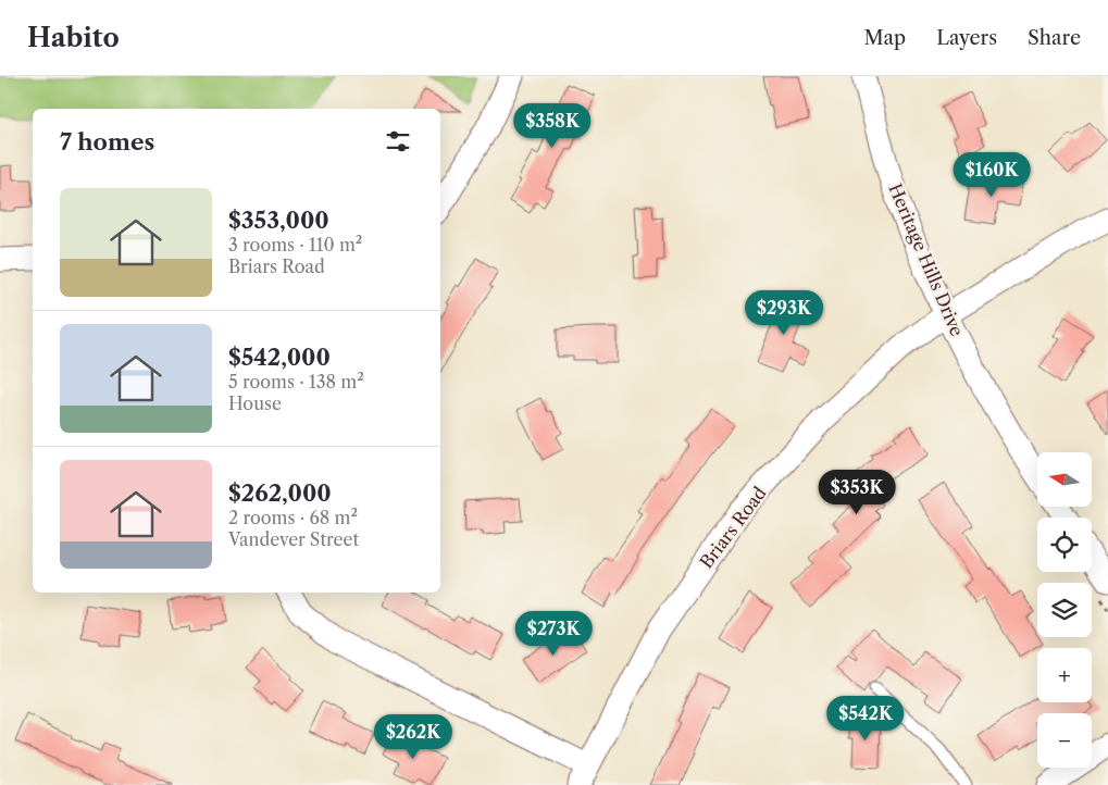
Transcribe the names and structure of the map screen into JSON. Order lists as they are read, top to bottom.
{
  "streets": {
    "street": ["Heritage Hills Drive", "Briars Road"]
  },
  "crossings": [
    ["Heritage Hills Drive", "Briars Road"]
  ],
  "north": "left",
  "page": {
    "header": "Habito",
    "nav": ["Map", "Layers", "Share"],
    "price": [
      "$358K",
      "$160K",
      "$293K",
      "$353K",
      "$273K",
      "$542K",
      "$262K"
    ],
    "heading": "7 homes",
    "list": [
      {
        "name": "$353,000",
        "note": "3 rooms · 110 m² · Briars Road"
      },
      {
        "name": "$542,000",
        "note": "5 rooms · 138 m² · House"
      },
      {
        "name": "$262,000",
        "note": "2 rooms · 68 m² · Vandever Street"
      }
    ],
    "map_buttons": ["+", "−"]
  }
}
